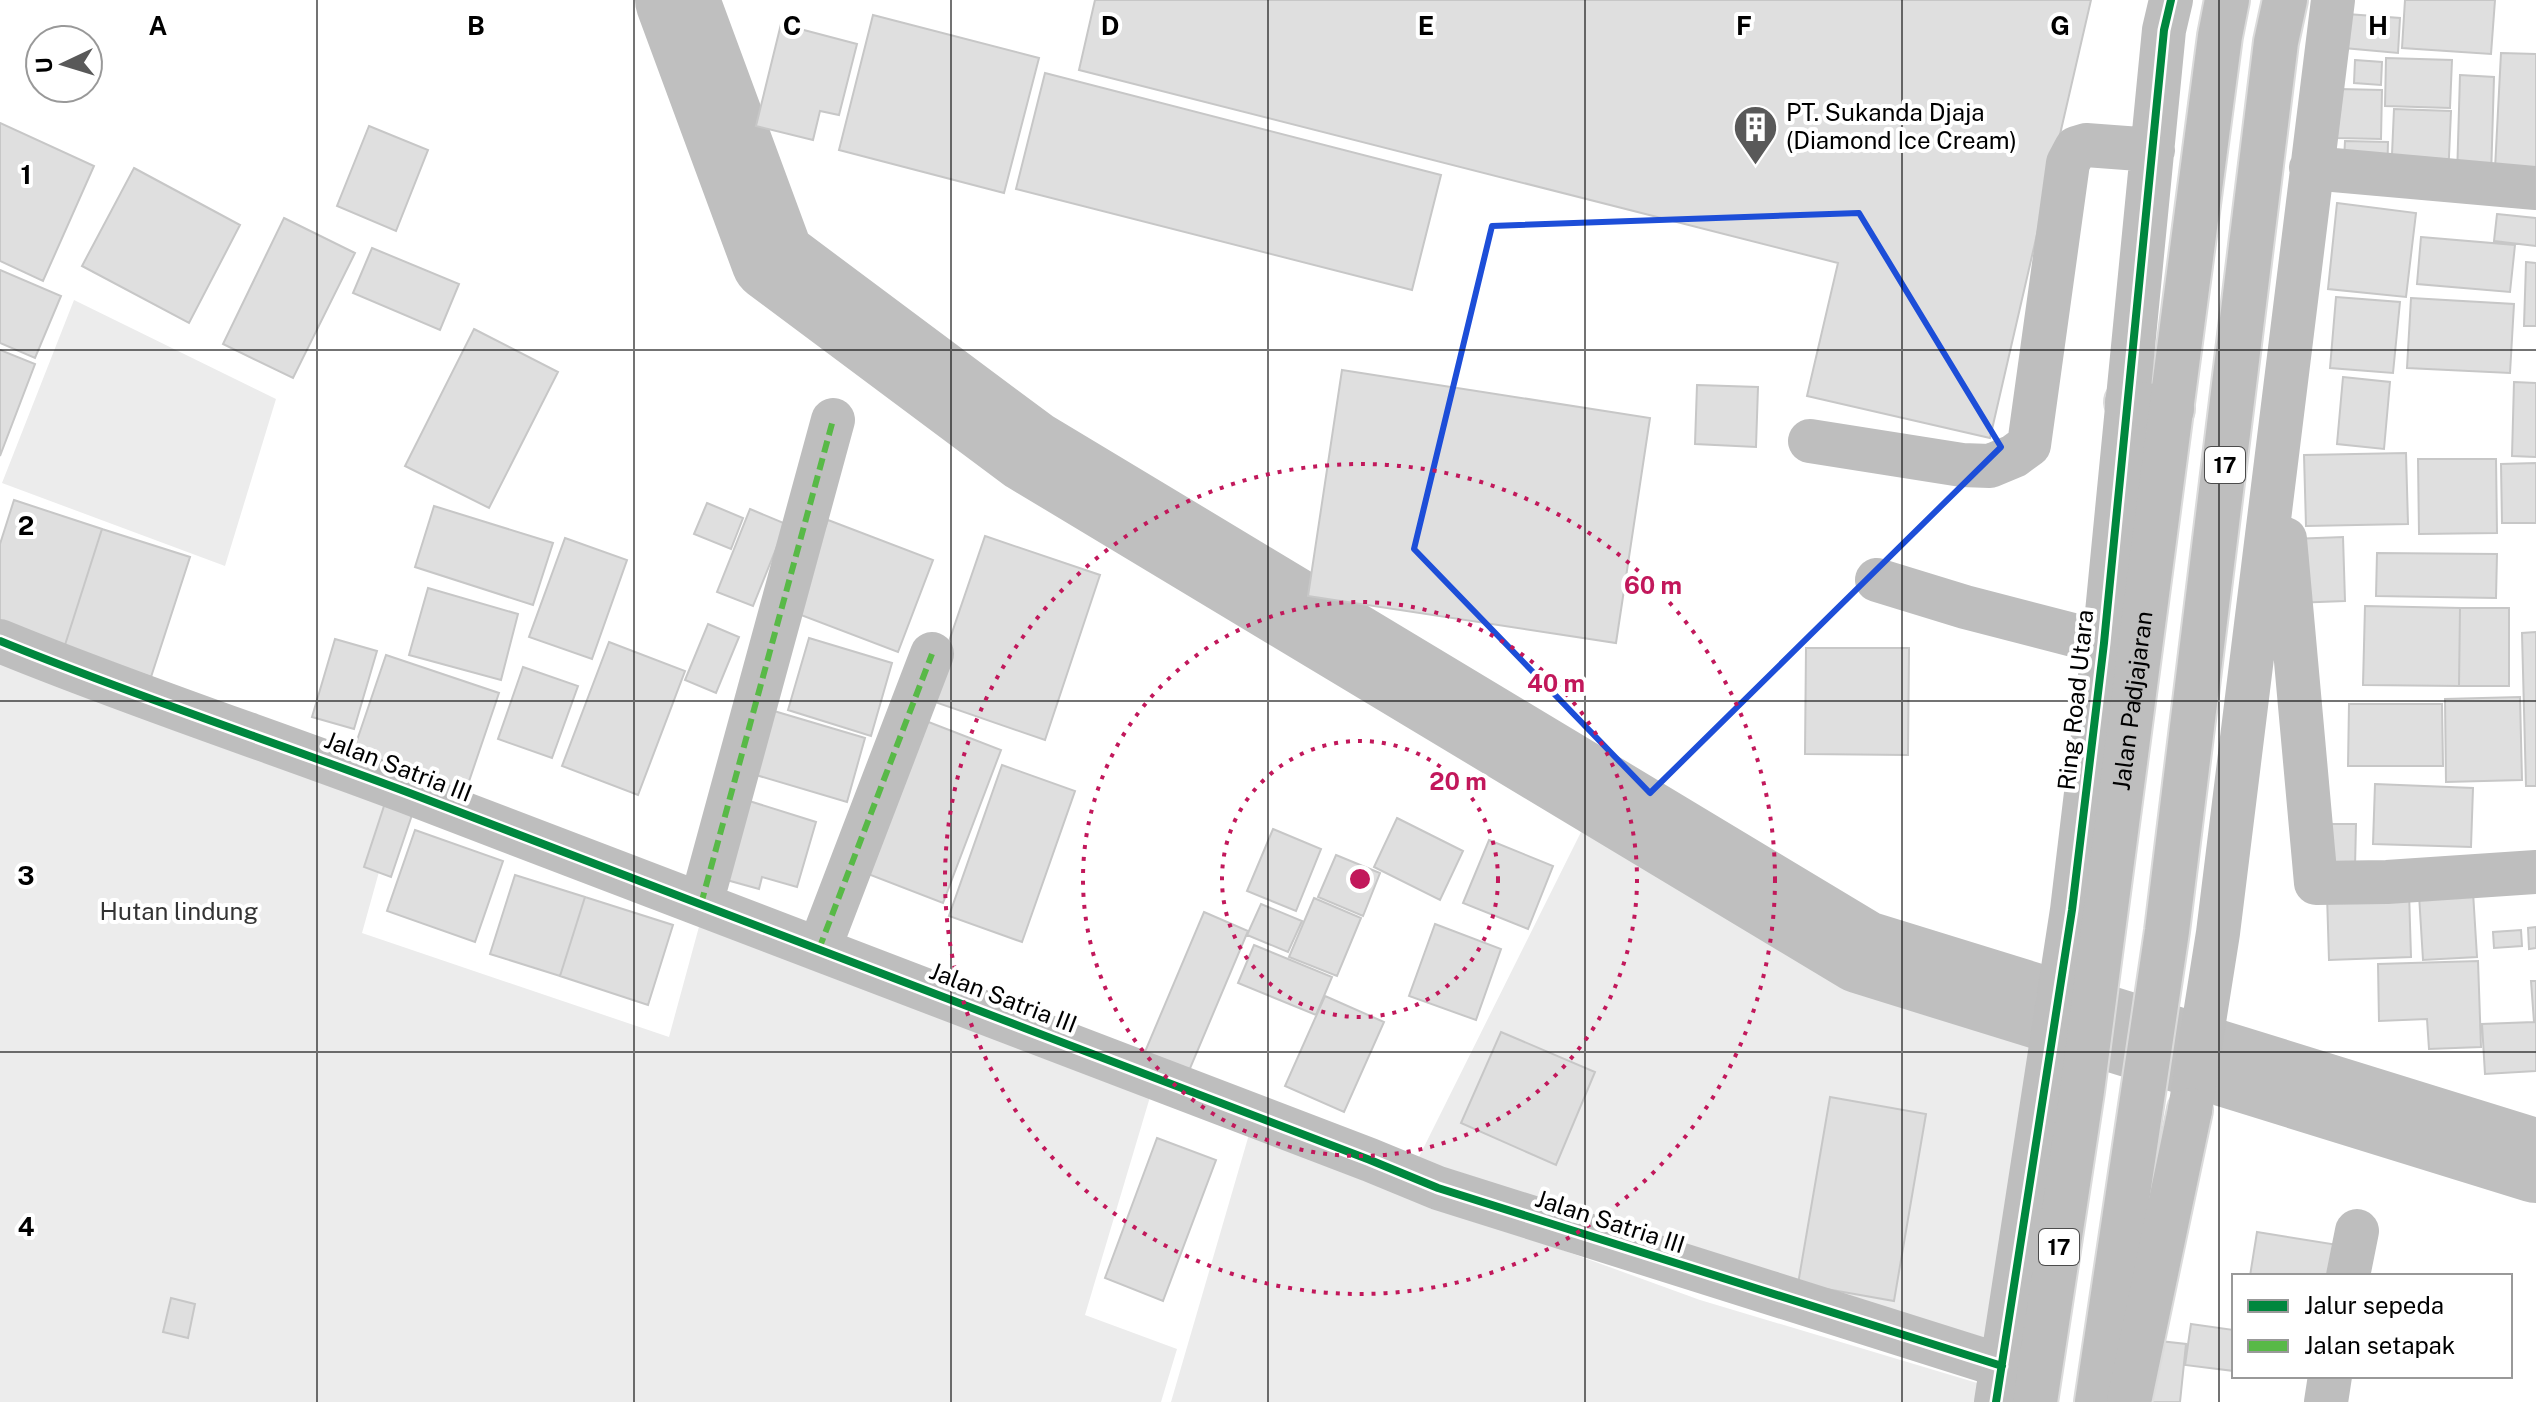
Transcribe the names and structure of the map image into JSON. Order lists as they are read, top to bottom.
{
  "streets": {
    "main road": [
      "17",
      "Ring Road Utara",
      "Jalan Padjajaran",
      "Jalan Satria III"
    ]
  },
  "crossings": [
    ["Ring Road Utara", "Jalan Padjajaran"]
  ],
  "parks": ["Hutan lindung"],
  "places": {
    "building": ["PT. Sukanda Djaja (Diamond Ice Cream)"]
  },
  "legend": ["Jalur sepeda", "Jalan setapak"],
  "north": "left",
  "grid": {
    "columns": [
      "A",
      "B",
      "C",
      "D",
      "E",
      "F",
      "G",
      "H"
    ],
    "rows": [
      "1",
      "2",
      "3",
      "4"
    ]
  },
  "rings": ["60 m", "40 m", "20 m"]
}
